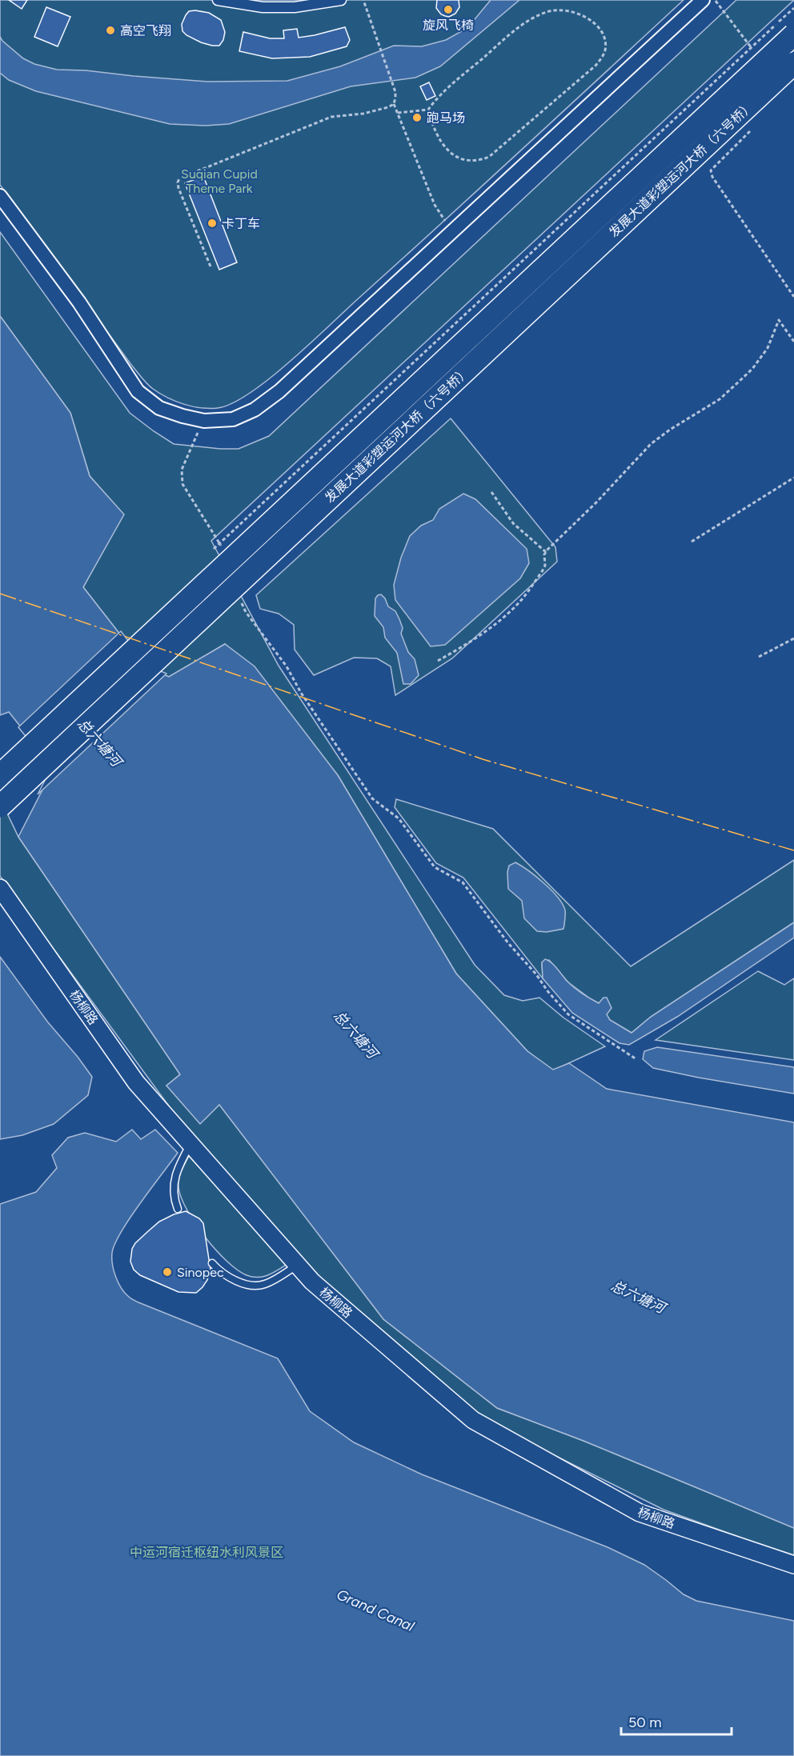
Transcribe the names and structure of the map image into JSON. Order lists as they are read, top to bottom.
{
  "streets": {
    "main road": ["发展大道彩塑运河大桥（六号桥）"],
    "street": ["杨柳路"]
  },
  "water": ["总六塘河", "Grand Canal"],
  "parks": ["Suqian Cupid Theme Park", "中运河宿迁枢纽水利风景区"],
  "places": [
    "旋风飞椅",
    "高空飞翔",
    "跑马场",
    "卡丁车",
    "Sinopec"
  ],
  "scale_bar": "50 m"
}
